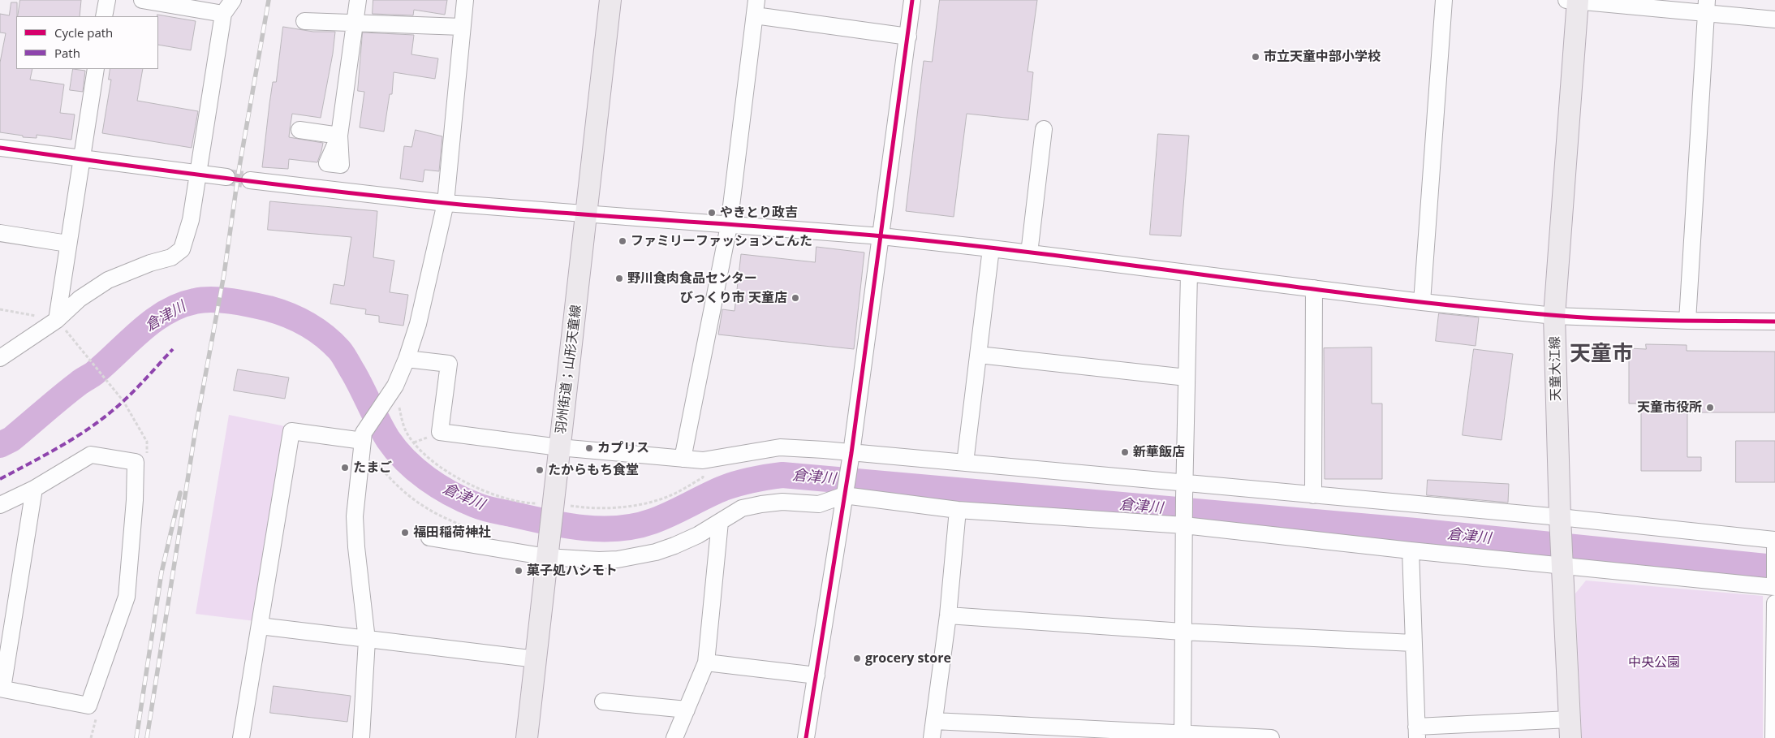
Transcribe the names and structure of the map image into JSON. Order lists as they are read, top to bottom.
{
  "streets": {
    "main road": ["天童大江線", "羽州街道；山形天童線"]
  },
  "districts": ["天童市"],
  "water": ["倉津川"],
  "parks": ["中央公園"],
  "places": [
    "市立天童中部小学校",
    "やきとり政吉",
    "ファミリーファッションこんた",
    "野川食肉食品センター",
    "びっくり市 天童店",
    "天童市役所",
    "カプリス",
    "新華飯店",
    "たまご",
    "たからもち食堂",
    "福田稲荷神社",
    "菓子処ハシモト",
    "grocery store"
  ],
  "legend": ["Cycle path", "Path"]
}
